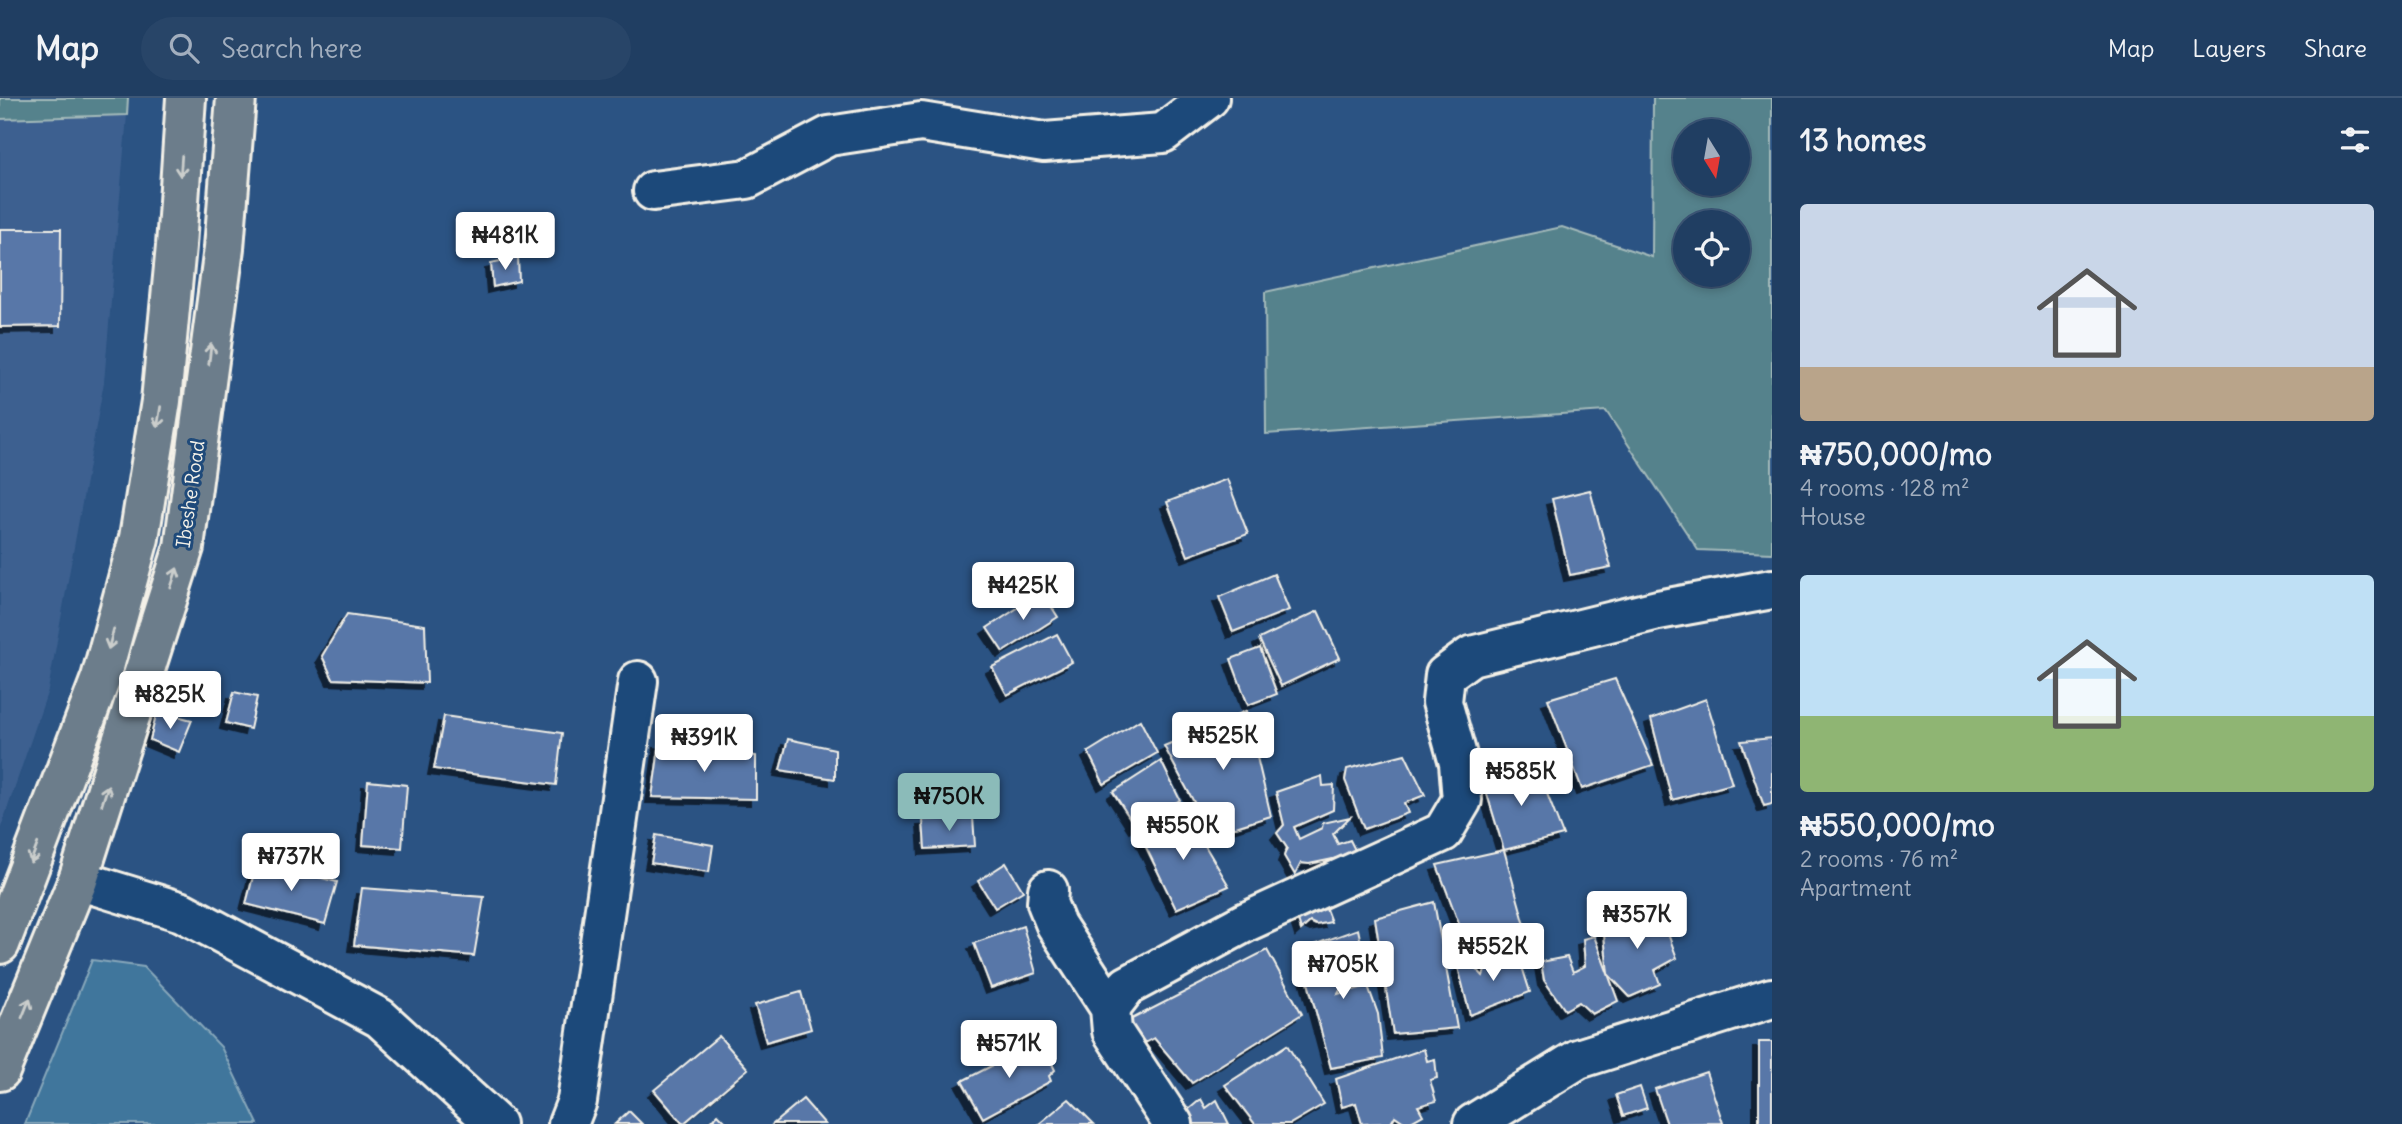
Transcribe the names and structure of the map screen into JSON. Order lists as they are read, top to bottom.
{
  "streets": {
    "main road": ["Ibeshe Road"]
  },
  "north": "bottom",
  "page": {
    "header": "Map",
    "search": "Search here",
    "nav": ["Map", "Layers", "Share"],
    "heading": "13 homes",
    "list": [
      {
        "name": "₦750,000/mo",
        "note": "4 rooms · 128 m² · House"
      },
      {
        "name": "₦550,000/mo",
        "note": "2 rooms · 76 m² · Apartment"
      }
    ],
    "price": [
      "₦481K",
      "₦425K",
      "₦825K",
      "₦525K",
      "₦391K",
      "₦585K",
      "₦750K",
      "₦550K",
      "₦737K",
      "₦357K",
      "₦552K",
      "₦705K",
      "₦571K"
    ]
  }
}
